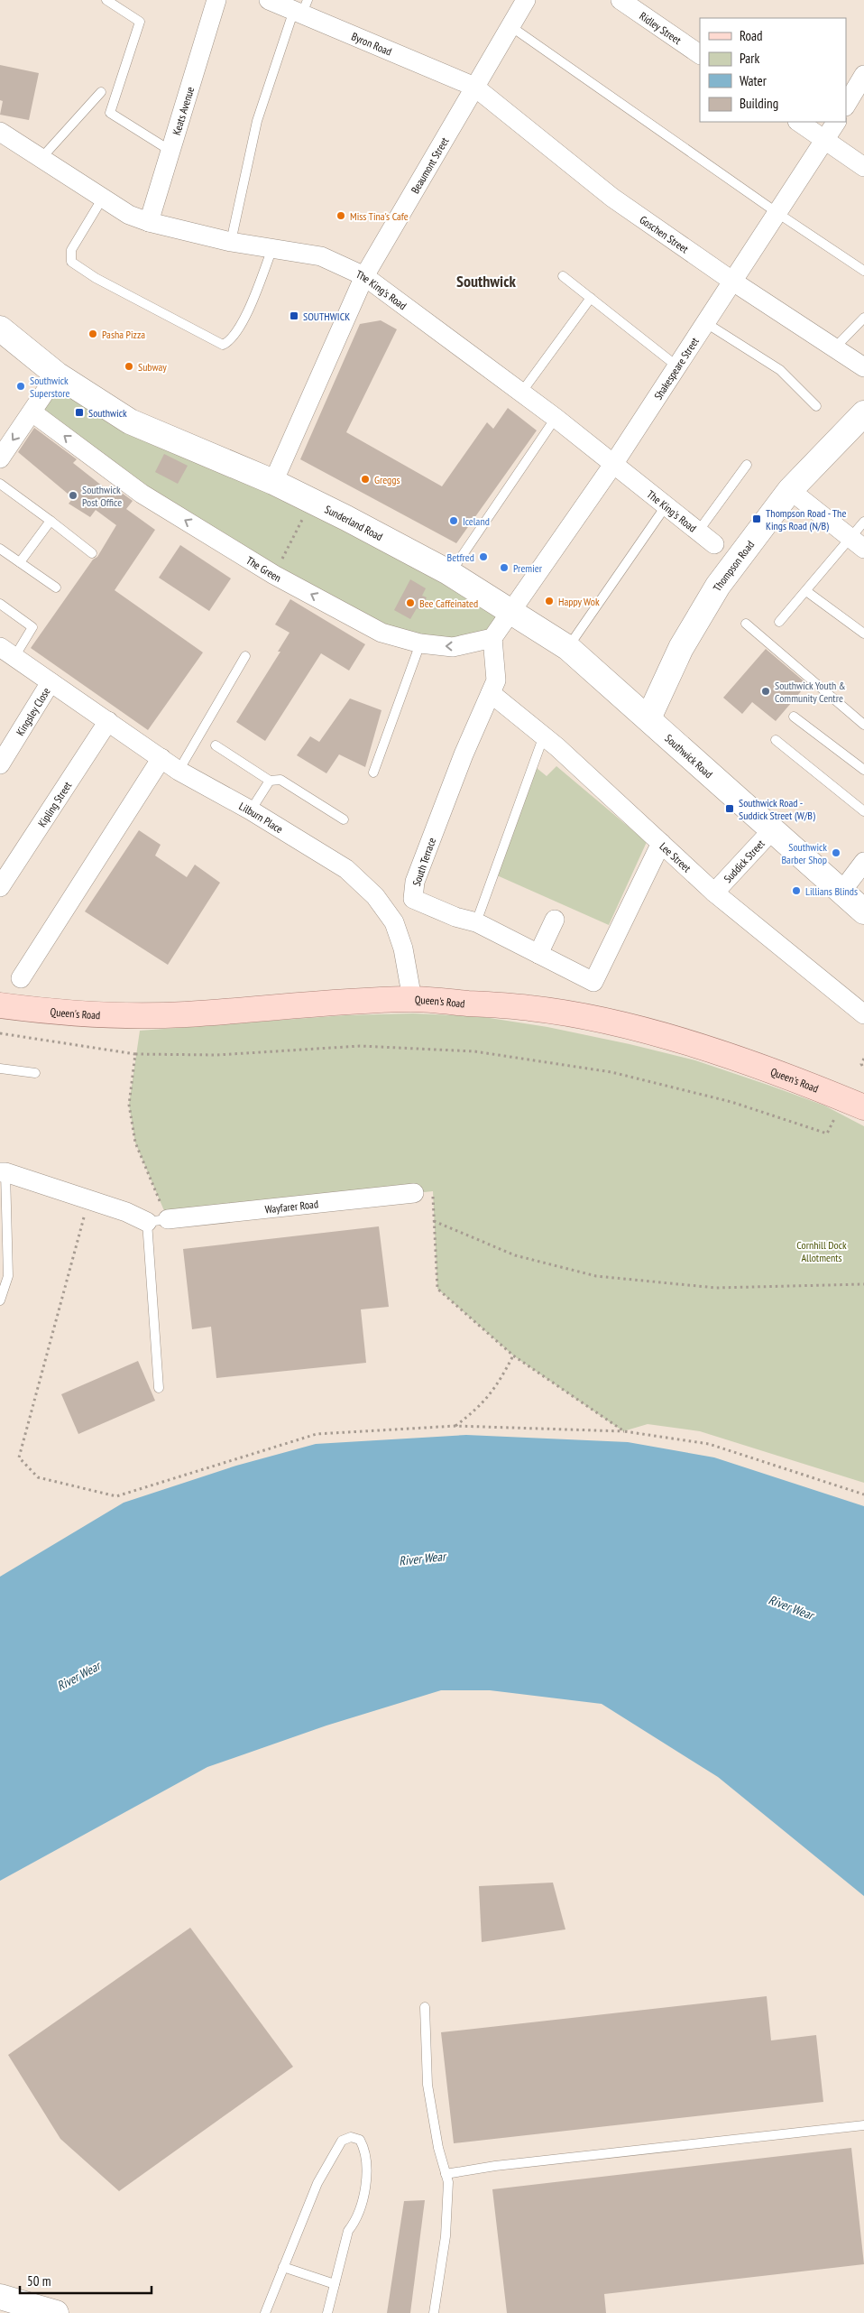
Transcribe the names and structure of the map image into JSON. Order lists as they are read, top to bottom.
{
  "streets": {
    "main road": ["Queen's Road"],
    "street": [
      "Ridley Street",
      "Byron Road",
      "Keats Avenue",
      "Beaumont Street",
      "Goschen Street",
      "The King's Road",
      "Shakespeare Street",
      "Sunderland Road",
      "Thompson Road",
      "The Green",
      "Kingsley Close",
      "Southwick Road",
      "Kipling Street",
      "Lilburn Place",
      "Lee Street",
      "Suddick Street",
      "South Terrace",
      "Wayfarer Road"
    ]
  },
  "crossings": [
    ["Byron Road", "Beaumont Street"],
    ["Byron Road", "Goschen Street"],
    ["Keats Avenue", "The King's Road"],
    ["Beaumont Street", "Goschen Street"],
    ["Beaumont Street", "The King's Road"],
    ["Beaumont Street", "Sunderland Road"],
    ["Goschen Street", "Shakespeare Street"],
    ["The King's Road", "Shakespeare Street"],
    ["Shakespeare Street", "Sunderland Road"],
    ["Shakespeare Street", "Southwick Road"],
    ["Sunderland Road", "Southwick Road"],
    ["Thompson Road", "Southwick Road"],
    ["The Green", "South Terrace"],
    ["Kingsley Close", "Lilburn Place"],
    ["Southwick Road", "Suddick Street"],
    ["Kipling Street", "Lilburn Place"],
    ["Lilburn Place", "Queen's Road"],
    ["Lee Street", "Suddick Street"],
    ["Lee Street", "South Terrace"]
  ],
  "one_way": ["The Green"],
  "districts": ["Southwick"],
  "water": ["River Wear"],
  "parks": ["Cornhill Dock Allotments"],
  "places": {
    "other": [
      "Miss Tina's Cafe",
      "Pasha Pizza",
      "Subway",
      "Southwick Superstore",
      "Greggs",
      "Southwick Post Office",
      "Iceland",
      "Betfred",
      "Premier",
      "Happy Wok",
      "Bee Caffeinated",
      "Southwick Youth & Community Centre",
      "Southwick Barber Shop",
      "Lillians Blinds"
    ],
    "transit": [
      "SOUTHWICK",
      "Southwick",
      "Thompson Road - The Kings Road (N/B)",
      "Southwick Road - Suddick Street (W/B)"
    ]
  },
  "legend": [
    "Road",
    "Park",
    "Water",
    "Building"
  ],
  "scale_bar": "50 m"
}
